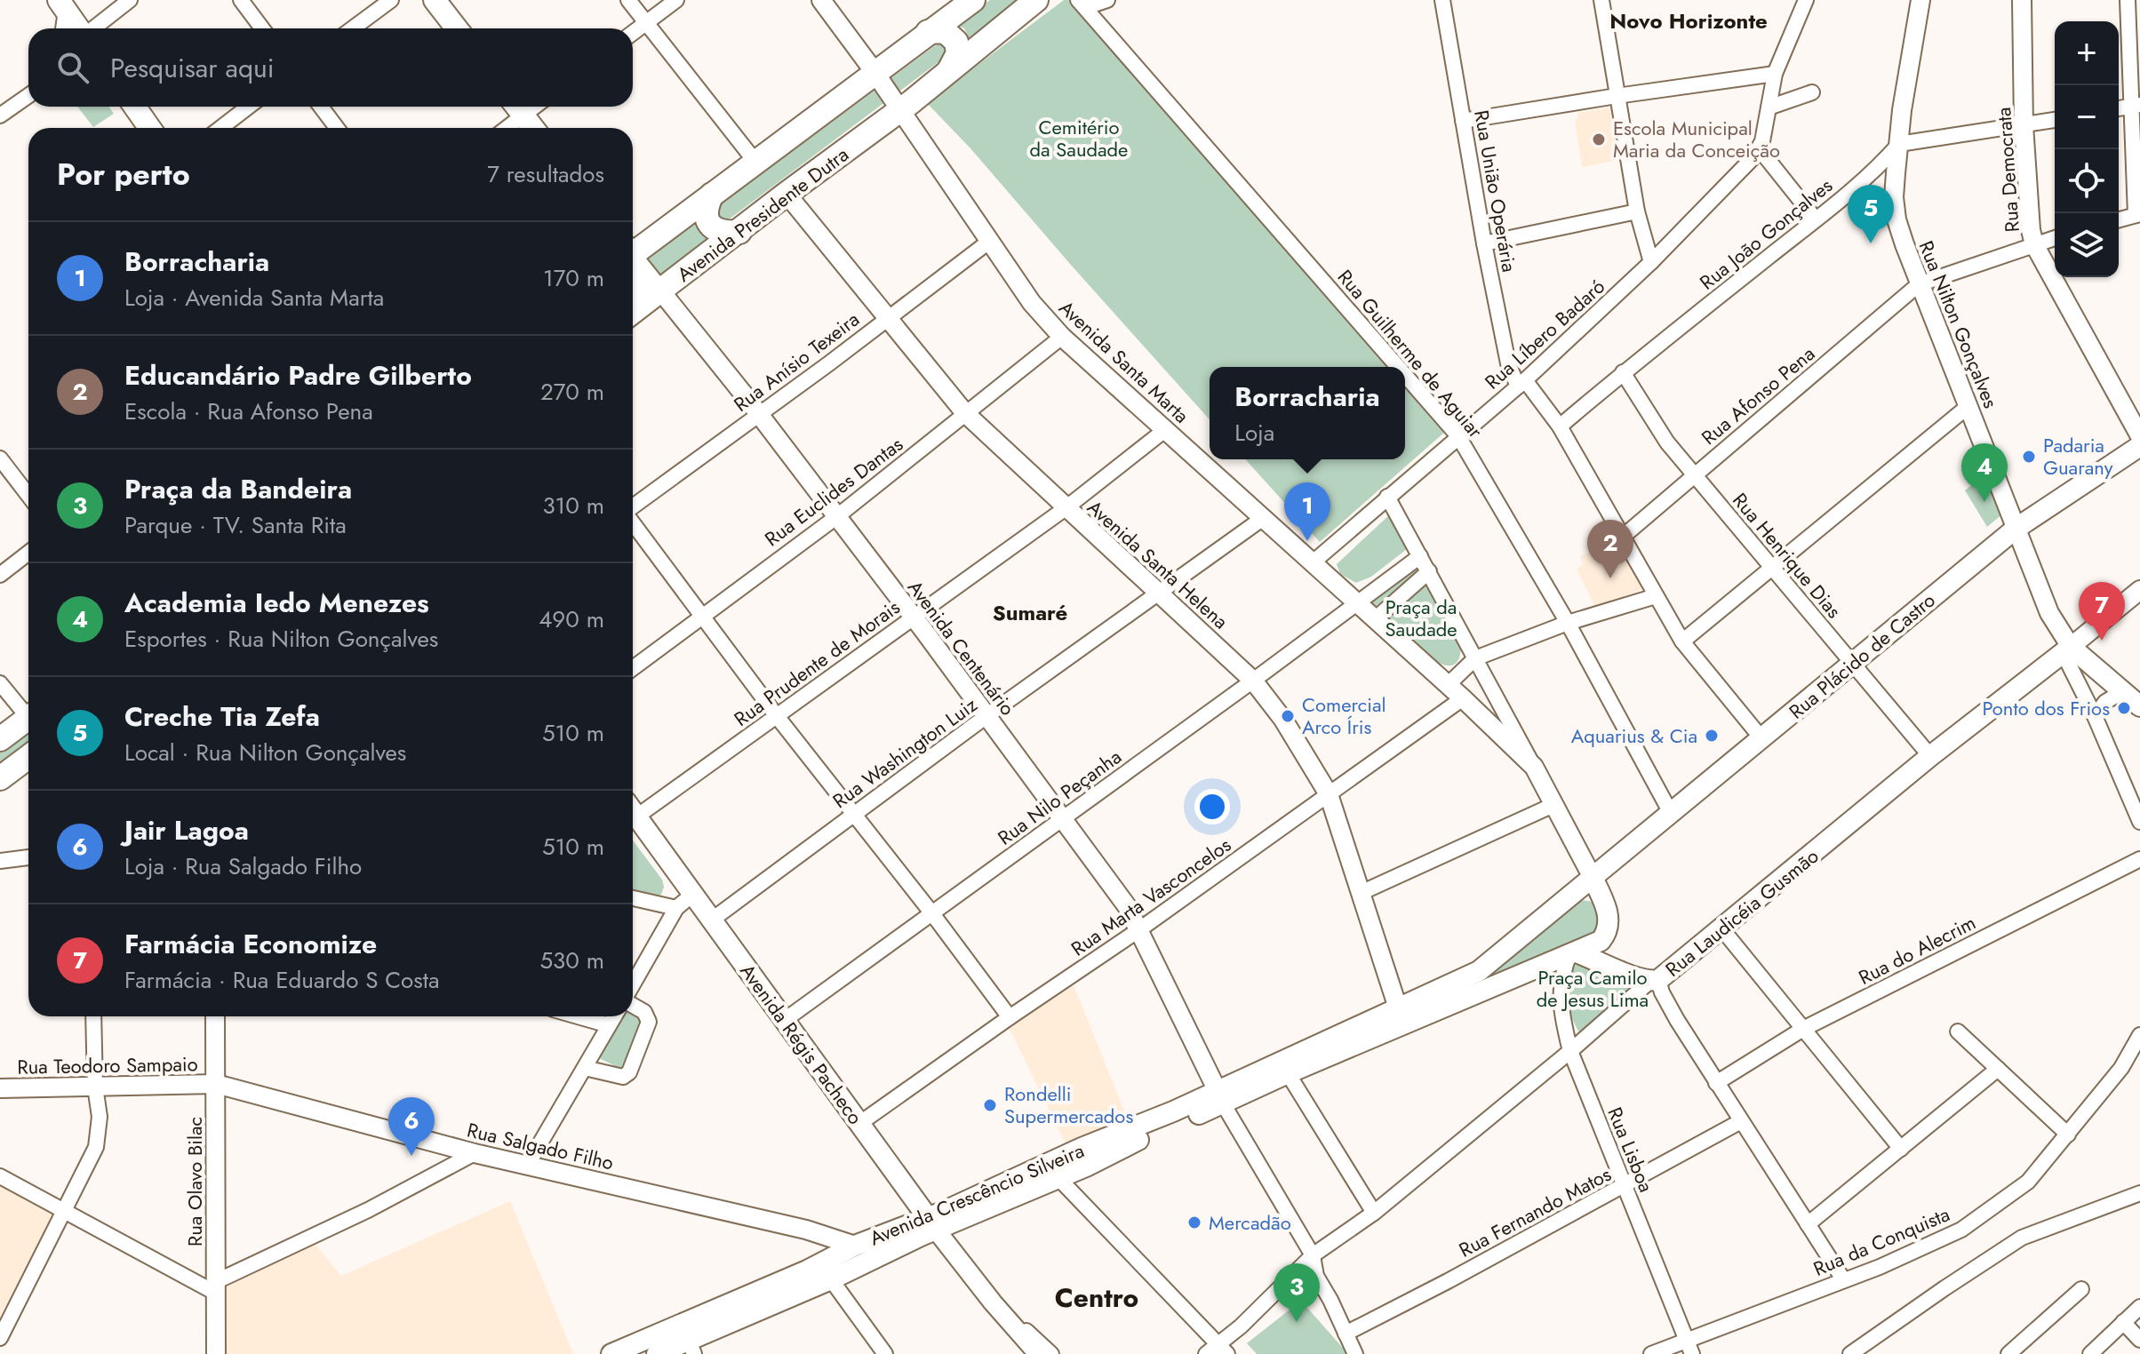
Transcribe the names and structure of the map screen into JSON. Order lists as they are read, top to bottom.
{
  "streets": {
    "highway": ["Avenida Presidente Dutra"],
    "main road": [
      "Rua Plácido de Castro",
      "Rua Laudicéia Gusmão",
      "Avenida Régis Pacheco",
      "Avenida Crescêncio Silveira"
    ],
    "street": [
      "Rua Democrata",
      "Rua União Operária",
      "Rua João Gonçalves",
      "Rua Nilton Gonçalves",
      "Rua Líbero Badaró",
      "Rua Guilherme de Aguiar",
      "Rua Anísio Texeira",
      "Avenida Santa Marta",
      "Rua Afonso Pena",
      "Rua Euclides Dantas",
      "Rua Henrique Dias",
      "Avenida Santa Helena",
      "Avenida Centenário",
      "Rua Prudente de Morais",
      "Rua Washington Luiz",
      "Rua Nilo Peçanha",
      "Rua Marta Vasconcelos",
      "Rua do Alecrim",
      "Rua Teodoro Sampaio",
      "Rua Salgado Filho",
      "Rua Lisboa",
      "Rua Olavo Bilac",
      "Rua Fernando Matos",
      "Rua da Conquista"
    ]
  },
  "crossings": [
    ["Rua União Operária", "Rua João Gonçalves"],
    ["Rua União Operária", "Rua Líbero Badaró"],
    ["Rua União Operária", "Rua Afonso Pena"],
    ["Rua União Operária", "Rua Plácido de Castro"],
    ["Avenida Presidente Dutra", "Avenida Santa Marta"],
    ["Avenida Presidente Dutra", "Avenida Santa Helena"],
    ["Avenida Presidente Dutra", "Avenida Centenário"],
    ["Rua João Gonçalves", "Rua Nilton Gonçalves"],
    ["Rua João Gonçalves", "Rua Henrique Dias"],
    ["Rua Nilton Gonçalves", "Rua Afonso Pena"],
    ["Rua Nilton Gonçalves", "Rua Plácido de Castro"],
    ["Rua Nilton Gonçalves", "Rua Laudicéia Gusmão"],
    ["Rua Líbero Badaró", "Rua Guilherme de Aguiar"],
    ["Rua Líbero Badaró", "Avenida Santa Marta"],
    ["Rua Guilherme de Aguiar", "Rua Plácido de Castro"],
    ["Rua Anísio Texeira", "Avenida Santa Marta"],
    ["Rua Anísio Texeira", "Avenida Santa Helena"],
    ["Rua Anísio Texeira", "Avenida Centenário"],
    ["Avenida Santa Marta", "Rua Euclides Dantas"],
    ["Avenida Santa Marta", "Rua Plácido de Castro"],
    ["Avenida Santa Marta", "Rua Prudente de Morais"],
    ["Avenida Santa Marta", "Rua Washington Luiz"],
    ["Avenida Santa Marta", "Rua Nilo Peçanha"],
    ["Avenida Santa Marta", "Rua Marta Vasconcelos"],
    ["Avenida Santa Marta", "Avenida Crescêncio Silveira"],
    ["Rua Afonso Pena", "Rua Henrique Dias"],
    ["Rua Euclides Dantas", "Avenida Santa Helena"],
    ["Rua Euclides Dantas", "Avenida Centenário"],
    ["Rua Henrique Dias", "Rua Plácido de Castro"],
    ["Rua Henrique Dias", "Rua Laudicéia Gusmão"],
    ["Avenida Santa Helena", "Rua Prudente de Morais"],
    ["Avenida Santa Helena", "Rua Washington Luiz"],
    ["Avenida Santa Helena", "Rua Nilo Peçanha"],
    ["Avenida Santa Helena", "Rua Marta Vasconcelos"],
    ["Avenida Santa Helena", "Avenida Crescêncio Silveira"],
    ["Avenida Centenário", "Rua Prudente de Morais"],
    ["Avenida Centenário", "Rua Washington Luiz"],
    ["Avenida Centenário", "Rua Nilo Peçanha"],
    ["Avenida Centenário", "Rua Marta Vasconcelos"],
    ["Avenida Centenário", "Avenida Crescêncio Silveira"],
    ["Rua Plácido de Castro", "Avenida Crescêncio Silveira"],
    ["Rua Washington Luiz", "Avenida Régis Pacheco"],
    ["Rua Nilo Peçanha", "Avenida Régis Pacheco"],
    ["Rua Marta Vasconcelos", "Avenida Régis Pacheco"],
    ["Rua Laudicéia Gusmão", "Rua Lisboa"],
    ["Avenida Régis Pacheco", "Avenida Crescêncio Silveira"],
    ["Rua Teodoro Sampaio", "Rua Salgado Filho"],
    ["Rua Teodoro Sampaio", "Rua Olavo Bilac"],
    ["Rua Salgado Filho", "Rua Olavo Bilac"],
    ["Rua Salgado Filho", "Avenida Crescêncio Silveira"],
    ["Rua Lisboa", "Avenida Crescêncio Silveira"],
    ["Rua Lisboa", "Rua Fernando Matos"],
    ["Rua Lisboa", "Rua da Conquista"]
  ],
  "districts": ["Novo Horizonte", "Sumaré", "Centro"],
  "parks": ["Cemitério da Saudade", "Praça da Saudade", "Praça Camilo de Jesus Lima"],
  "places": [
    "Escola Municipal Maria da Conceição",
    "Padaria Guarany",
    "Ponto dos Frios",
    "Comercial Arco Íris",
    "Aquarius & Cia",
    "Rondelli Supermercados",
    "Mercadão"
  ],
  "page": {
    "map_buttons": ["+", "−"],
    "search": "Pesquisar aqui",
    "heading": ["Por perto", "7 resultados"],
    "pins": [
      "5",
      "4",
      "1",
      "2",
      "7",
      "6",
      "3"
    ],
    "list": [
      {
        "mark": "1",
        "name": "Borracharia",
        "note": "Loja · Avenida Santa Marta",
        "value": "170 m"
      },
      {
        "mark": "2",
        "name": "Educandário Padre Gilberto",
        "note": "Escola · Rua Afonso Pena",
        "value": "270 m"
      },
      {
        "mark": "3",
        "name": "Praça da Bandeira",
        "note": "Parque · TV. Santa Rita",
        "value": "310 m"
      },
      {
        "mark": "4",
        "name": "Academia Iedo Menezes",
        "note": "Esportes · Rua Nilton Gonçalves",
        "value": "490 m"
      },
      {
        "mark": "5",
        "name": "Creche Tia Zefa",
        "note": "Local · Rua Nilton Gonçalves",
        "value": "510 m"
      },
      {
        "mark": "6",
        "name": "Jair Lagoa",
        "note": "Loja · Rua Salgado Filho",
        "value": "510 m"
      },
      {
        "mark": "7",
        "name": "Farmácia Economize",
        "note": "Farmácia · Rua Eduardo S Costa",
        "value": "530 m"
      }
    ],
    "popup": ["Borracharia", "Loja"]
  }
}
